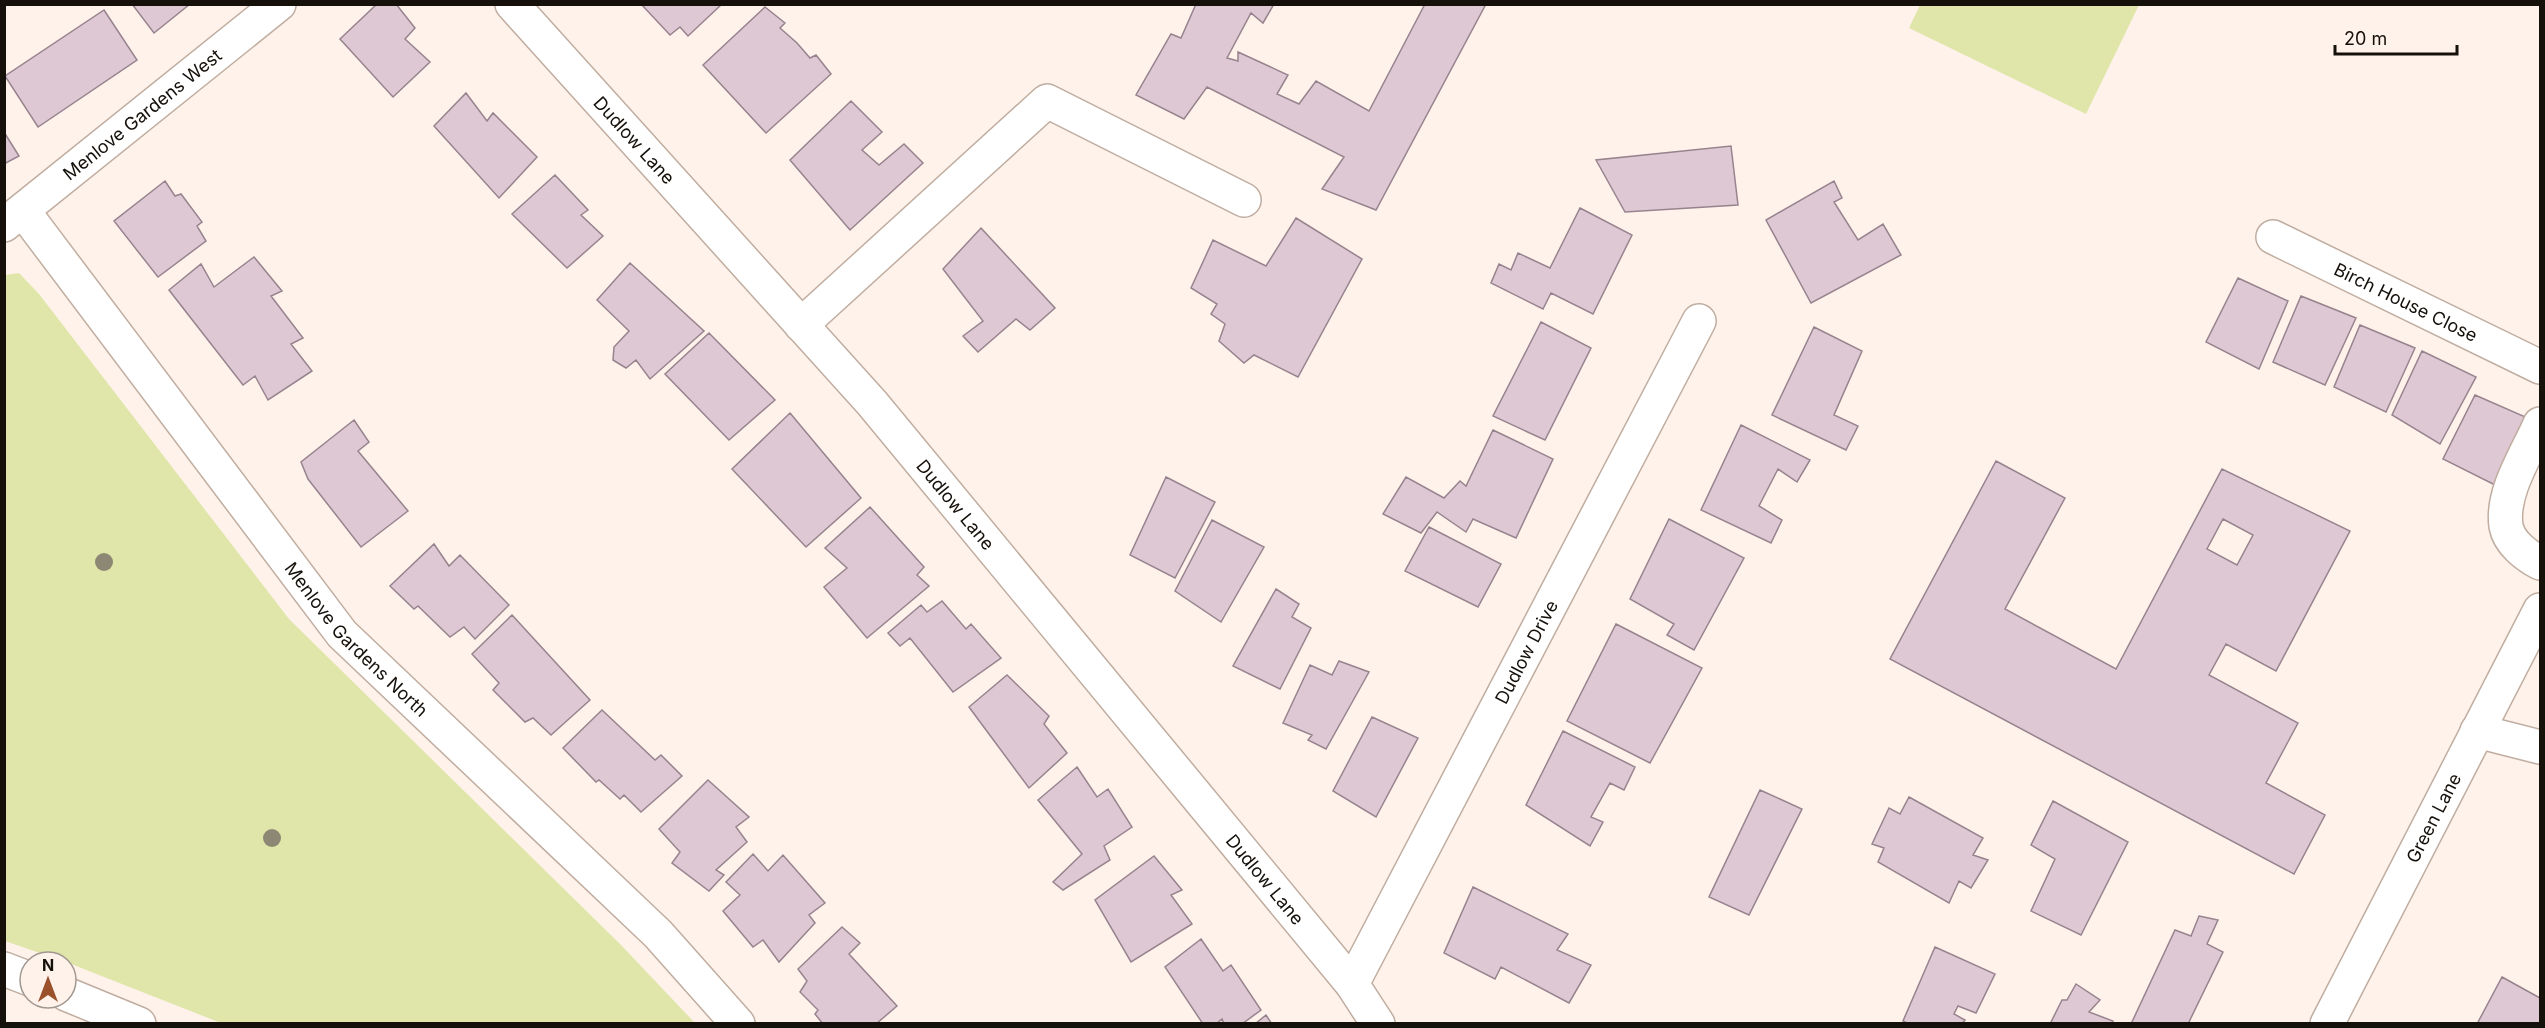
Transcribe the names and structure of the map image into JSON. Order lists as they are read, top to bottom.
{
  "streets": {
    "street": [
      "Menlove Gardens West",
      "Dudlow Lane",
      "Birch House Close",
      "Menlove Gardens North",
      "Dudlow Drive",
      "Green Lane"
    ]
  },
  "crossings": [
    ["Menlove Gardens West", "Menlove Gardens North"],
    ["Dudlow Lane", "Dudlow Drive"]
  ],
  "scale_bar": "20 m",
  "north": "top"
}
